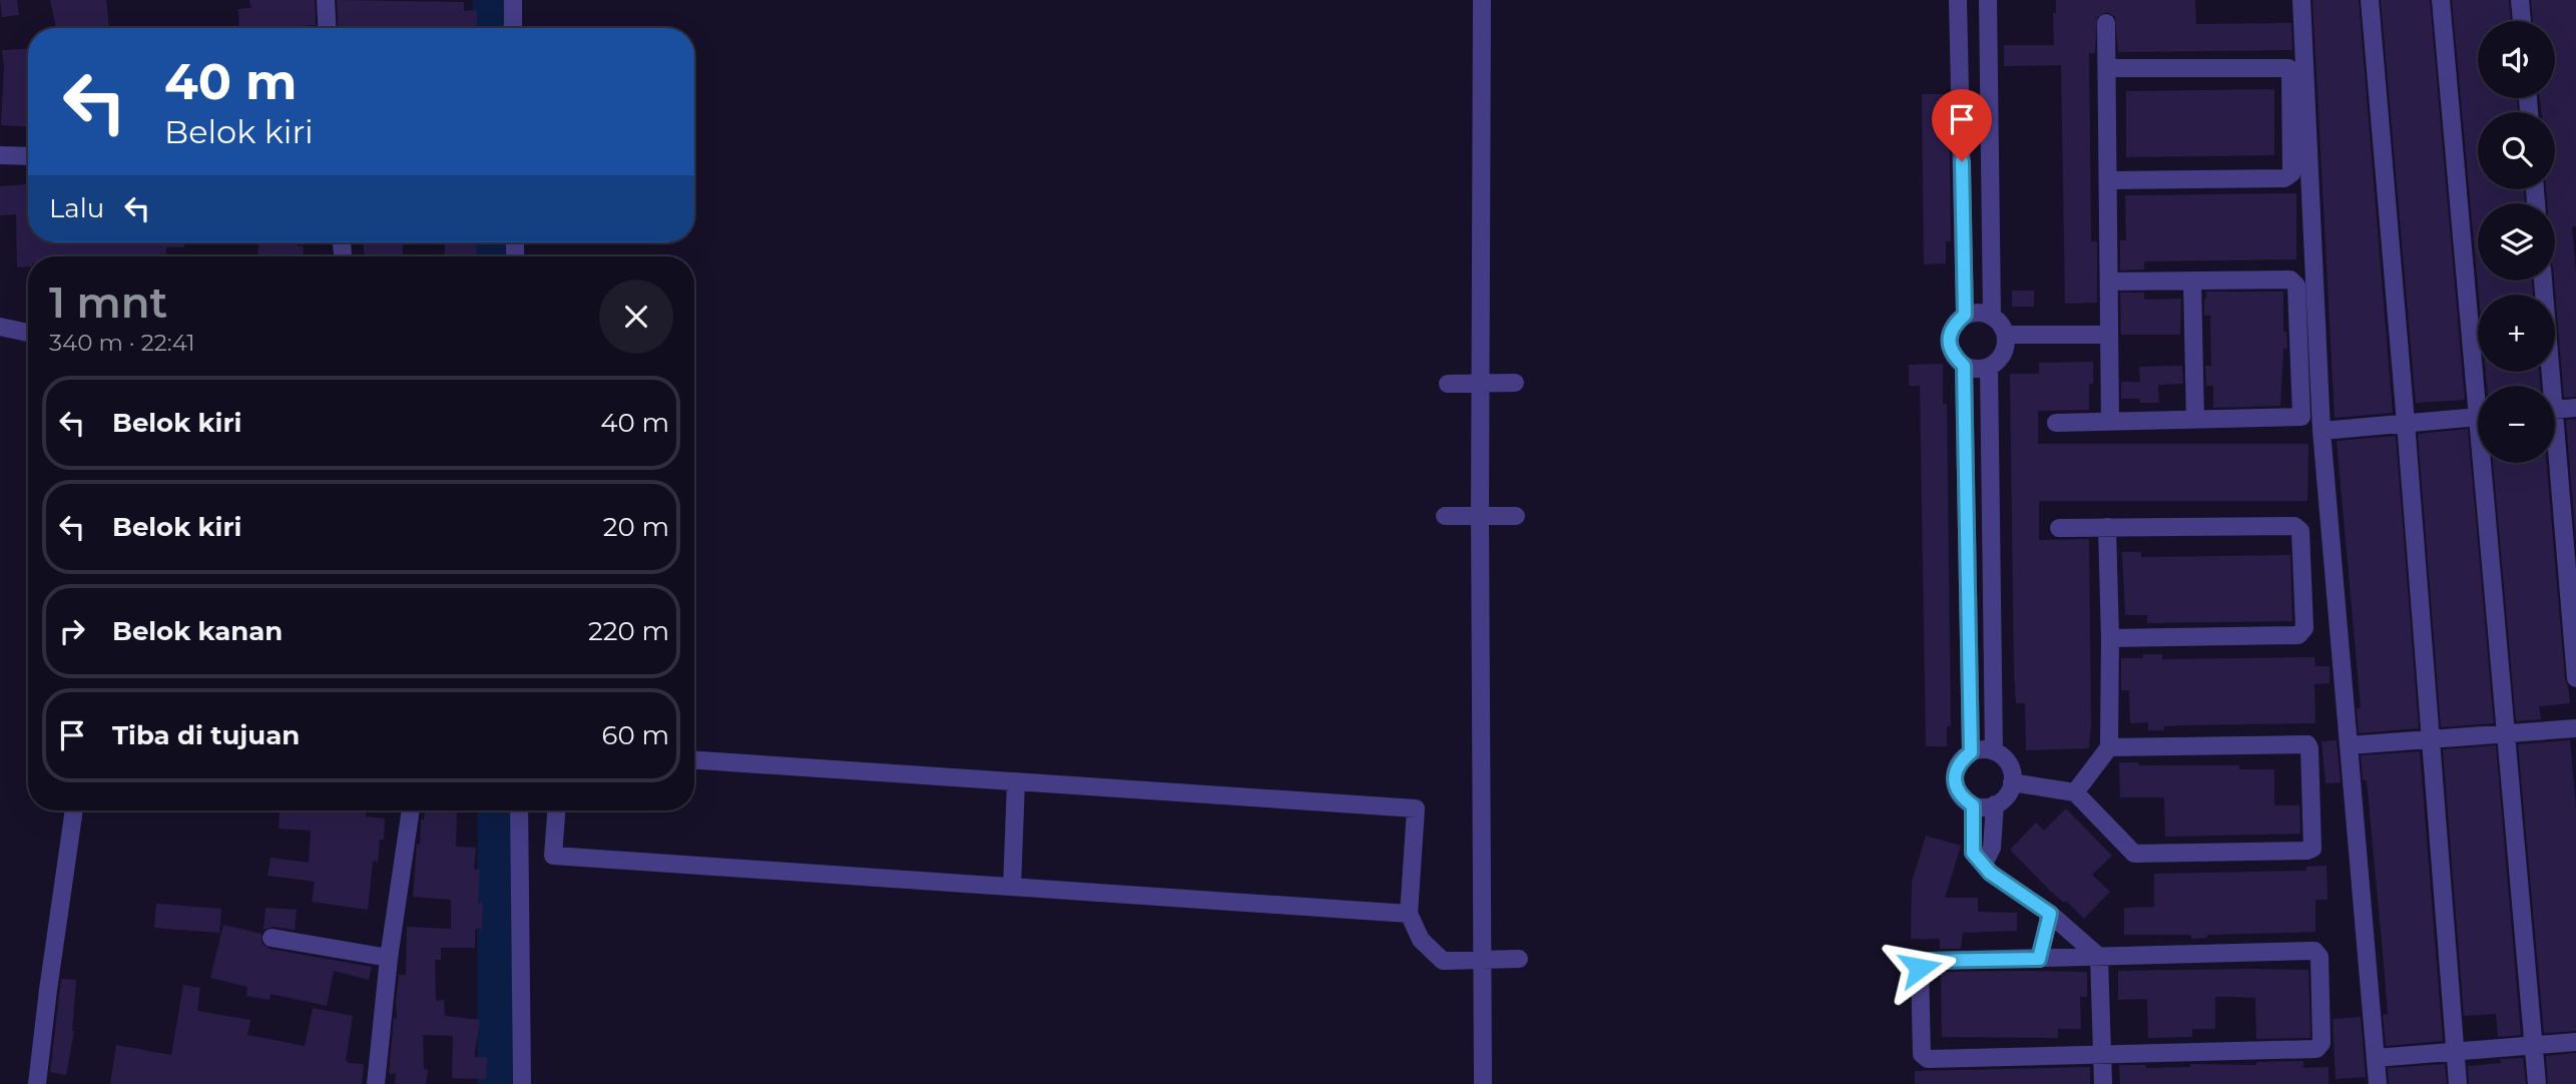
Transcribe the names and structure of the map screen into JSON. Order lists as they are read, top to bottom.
{
  "page": {
    "map_buttons": ["+", "−"],
    "turn": ["40 m", "Belok kiri"],
    "then": "Lalu",
    "heading": ["1 mnt", "340 m · 22:41"],
    "list": [
      {
        "name": "Belok kiri",
        "value": "40 m"
      },
      {
        "name": "Belok kiri",
        "value": "20 m"
      },
      {
        "name": "Belok kanan",
        "value": "220 m"
      },
      {
        "name": "Tiba di tujuan",
        "value": "60 m"
      }
    ]
  }
}
